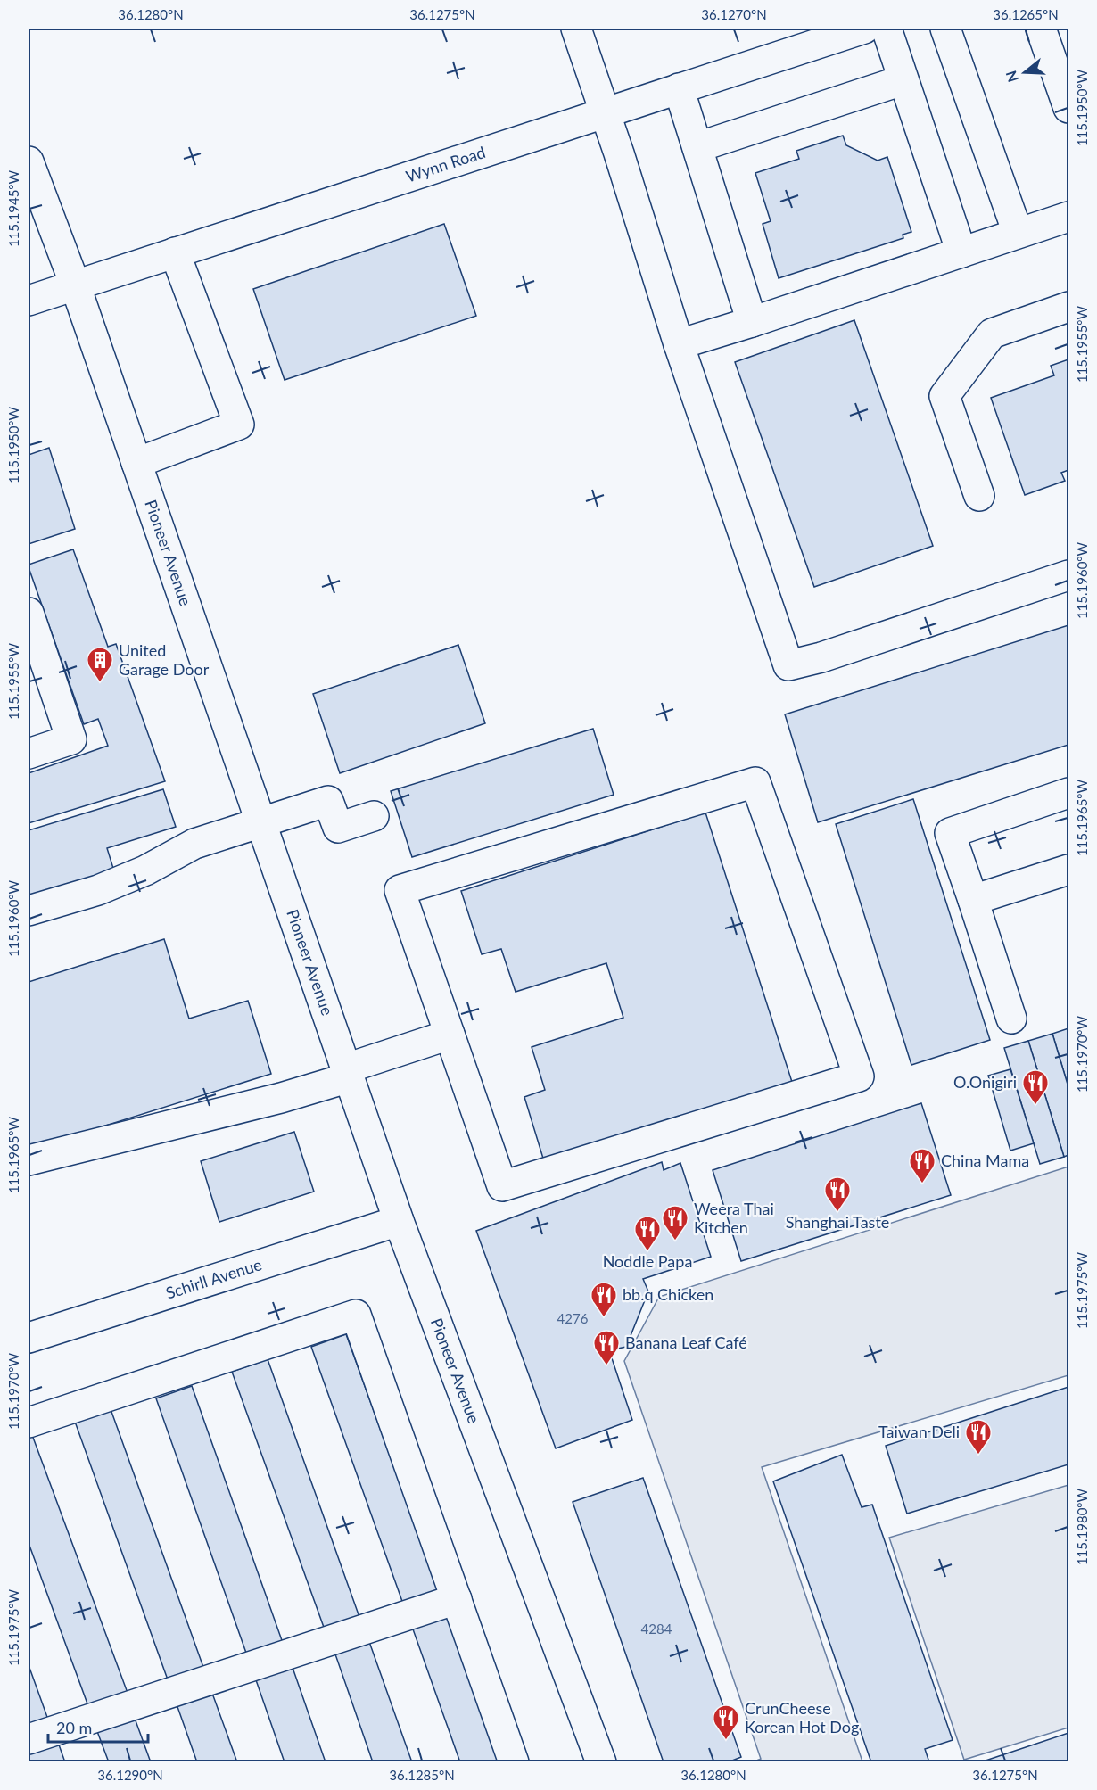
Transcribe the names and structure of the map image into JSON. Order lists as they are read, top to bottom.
{
  "streets": {
    "street": ["Wynn Road", "Pioneer Avenue", "Schirll Avenue"]
  },
  "crossings": [
    ["Wynn Road", "Pioneer Avenue"],
    ["Pioneer Avenue", "Schirll Avenue"]
  ],
  "places": {
    "building": ["United Garage Door"],
    "restaurant": [
      "O.Onigiri",
      "China Mama",
      "Shanghai Taste",
      "Weera Thai Kitchen",
      "Noddle Papa",
      "bb.q Chicken",
      "Banana Leaf Café",
      "Taiwan Deli",
      "CrunCheese Korean Hot Dog"
    ]
  },
  "house_numbers": ["4276", "4284"],
  "scale_bar": "20 m",
  "north": "left",
  "coordinates": [
    "36.1280°N",
    "36.1275°N",
    "36.1270°N",
    "36.1265°N",
    "115.1950°W",
    "115.1945°W",
    "115.1955°W",
    "115.1960°W",
    "115.1965°W",
    "115.1970°W",
    "115.1975°W",
    "115.1980°W",
    "36.1290°N",
    "36.1285°N"
  ]
}
